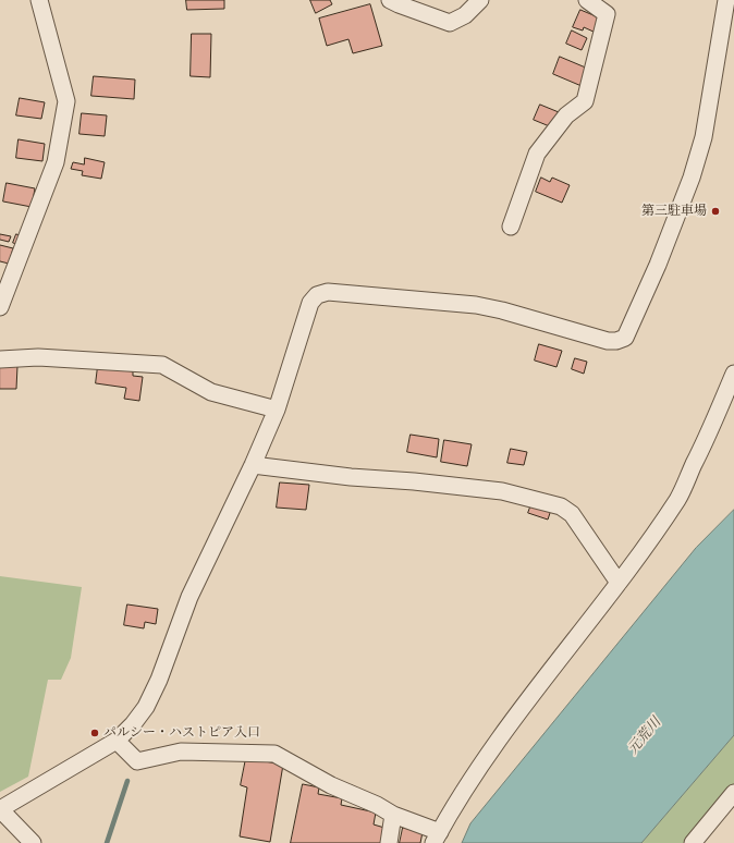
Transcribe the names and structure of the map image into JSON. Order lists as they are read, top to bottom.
{
  "water": ["元荒川"],
  "places": ["第三駐車場", "パルシー・ハストピア入口"]
}
